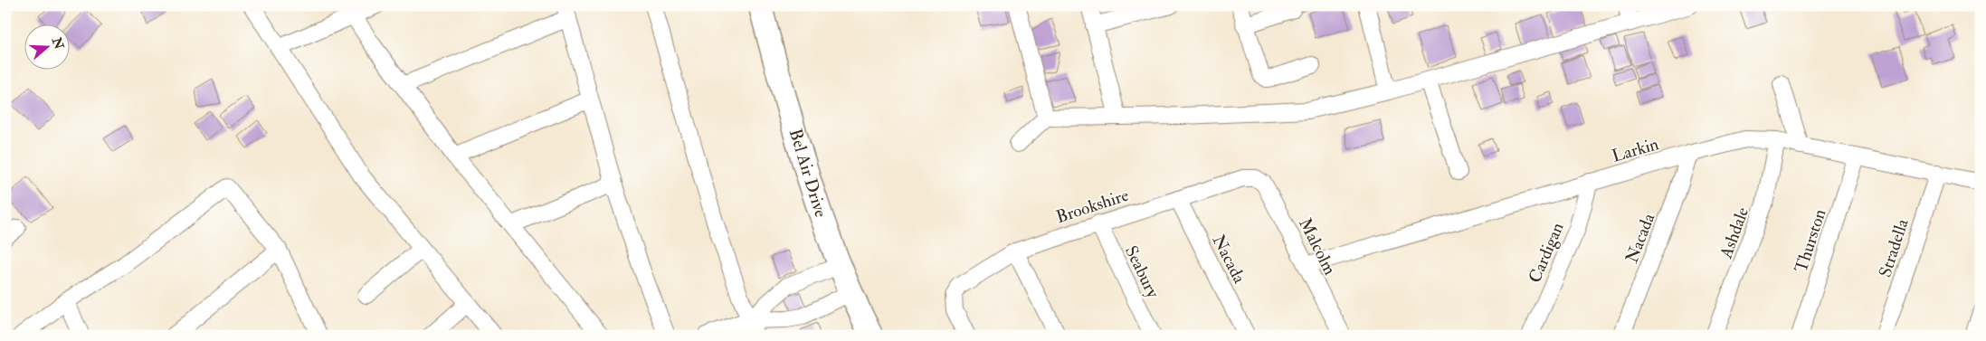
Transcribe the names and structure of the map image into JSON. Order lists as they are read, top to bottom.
{
  "streets": {
    "street": [
      "Larkin",
      "Bel Air Drive",
      "Brookshire",
      "Ashdale",
      "Nacada",
      "Thurston",
      "Malcolm",
      "Stradella",
      "Cardigan",
      "Seabury"
    ]
  },
  "crossings": [
    ["Larkin", "Ashdale"],
    ["Larkin", "Nacada"],
    ["Larkin", "Thurston"],
    ["Larkin", "Malcolm"],
    ["Larkin", "Stradella"],
    ["Larkin", "Cardigan"],
    ["Brookshire", "Nacada"],
    ["Brookshire", "Malcolm"],
    ["Brookshire", "Seabury"]
  ],
  "north": "right"
}
